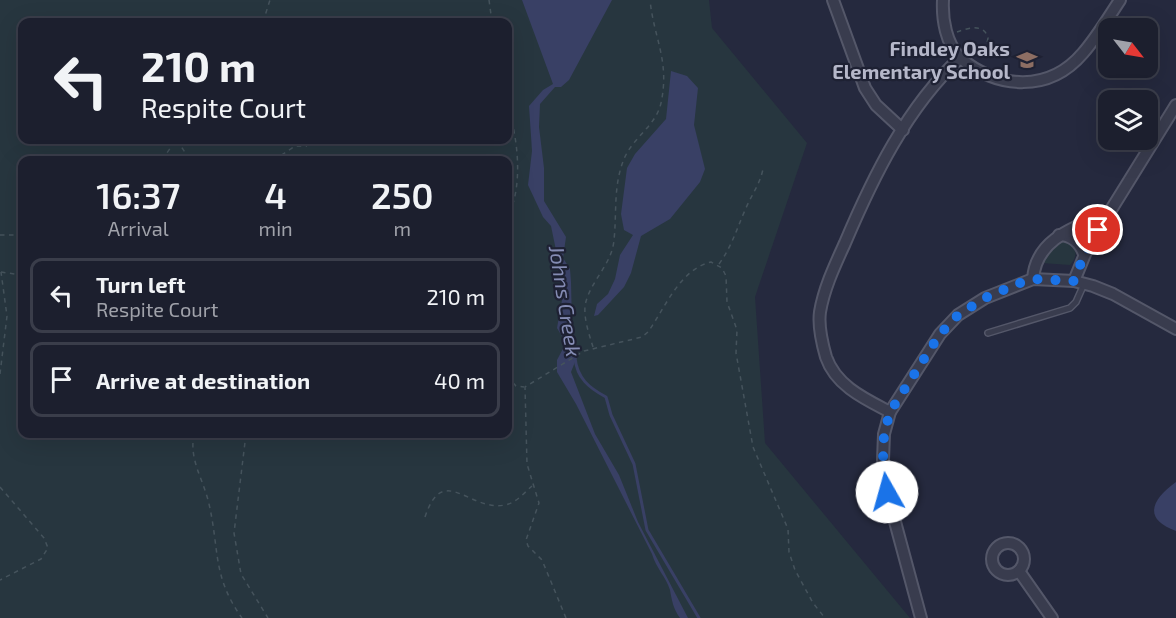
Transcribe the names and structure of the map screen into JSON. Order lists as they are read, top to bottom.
{
  "water": ["Johns Creek"],
  "places": {
    "school or university": ["Findley Oaks Elementary School"]
  },
  "north": "bottom right",
  "page": {
    "turn": ["210 m", "Respite Court"],
    "eta": [
      "16:37",
      "Arrival",
      "4",
      "min",
      "250",
      "m"
    ],
    "list": [
      {
        "name": "Turn left",
        "note": "Respite Court",
        "value": "210 m"
      },
      {
        "name": "Arrive at destination",
        "value": "40 m"
      }
    ]
  }
}
